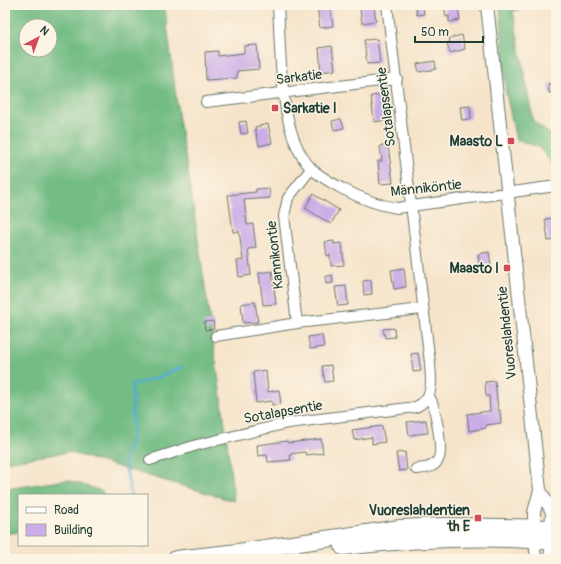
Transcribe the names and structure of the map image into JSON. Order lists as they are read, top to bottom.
{
  "streets": {
    "street": [
      "Sarkatie",
      "Sotalapsentie",
      "Männiköntie",
      "Kannikontie",
      "Vuoreslahdentie"
    ]
  },
  "crossings": [
    ["Sarkatie", "Sotalapsentie"],
    ["Sarkatie", "Männiköntie"],
    ["Sotalapsentie", "Männiköntie"],
    ["Männiköntie", "Kannikontie"],
    ["Männiköntie", "Vuoreslahdentie"]
  ],
  "places": {
    "transit": [
      "Sarkatie I",
      "Maasto L",
      "Maasto I",
      "Vuoreslahdentien th E"
    ]
  },
  "legend": ["Road", "Building"],
  "scale_bar": "50 m",
  "north": "top right"
}
